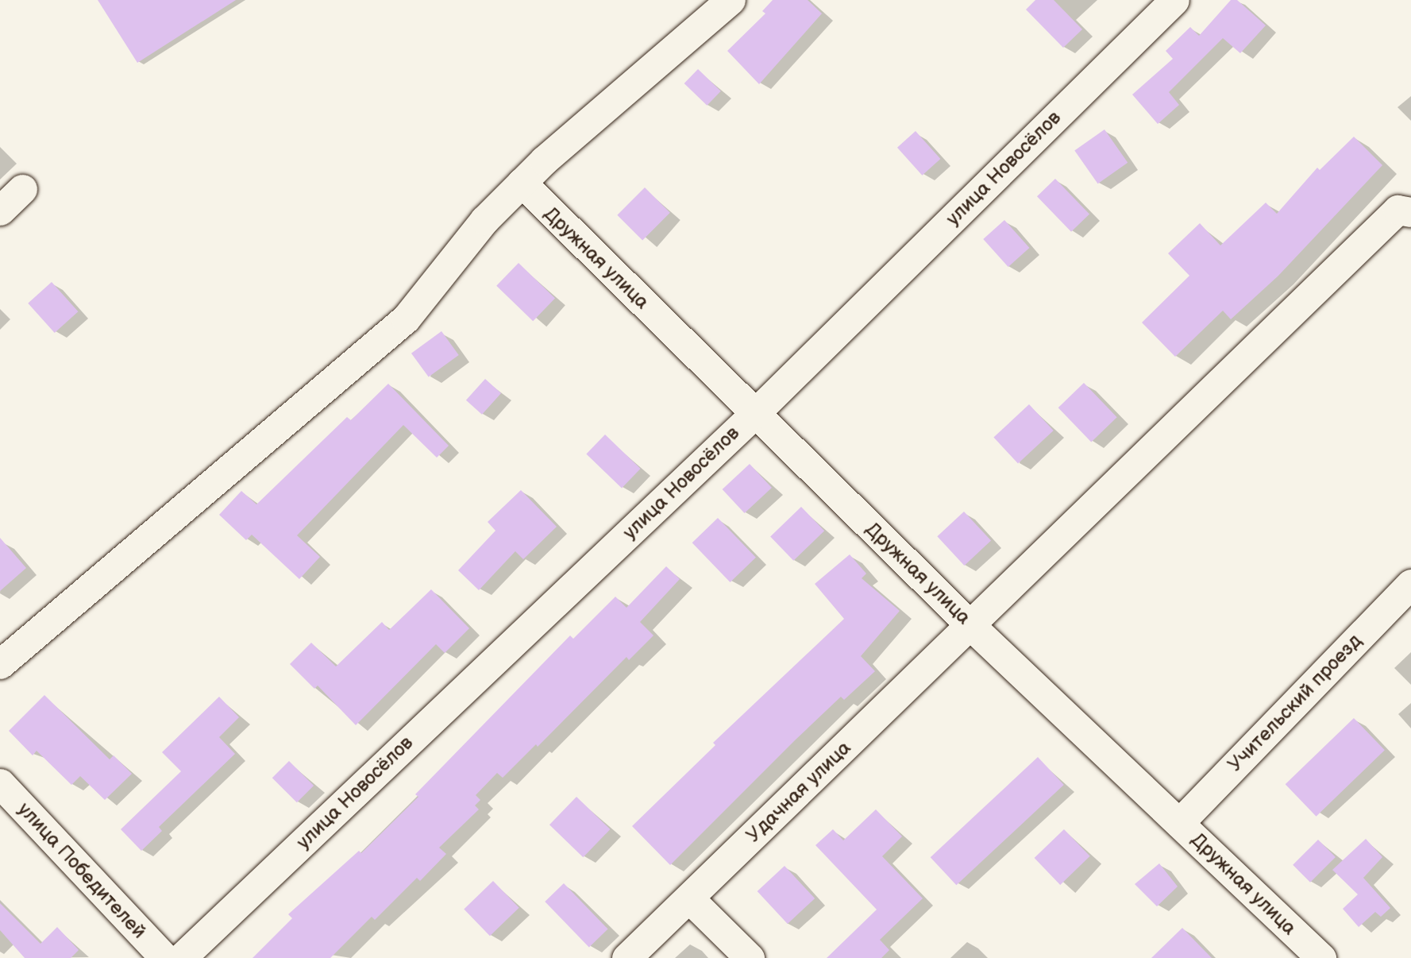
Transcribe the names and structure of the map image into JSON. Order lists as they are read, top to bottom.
{
  "streets": {
    "street": [
      "улица Новосёлов",
      "Дружная улица",
      "Учительский проезд",
      "Удачная улица",
      "улица Победителей"
    ]
  },
  "crossings": [
    ["улица Новосёлов", "Дружная улица"],
    ["Дружная улица", "Учительский проезд"],
    ["Дружная улица", "Удачная улица"]
  ]
}
